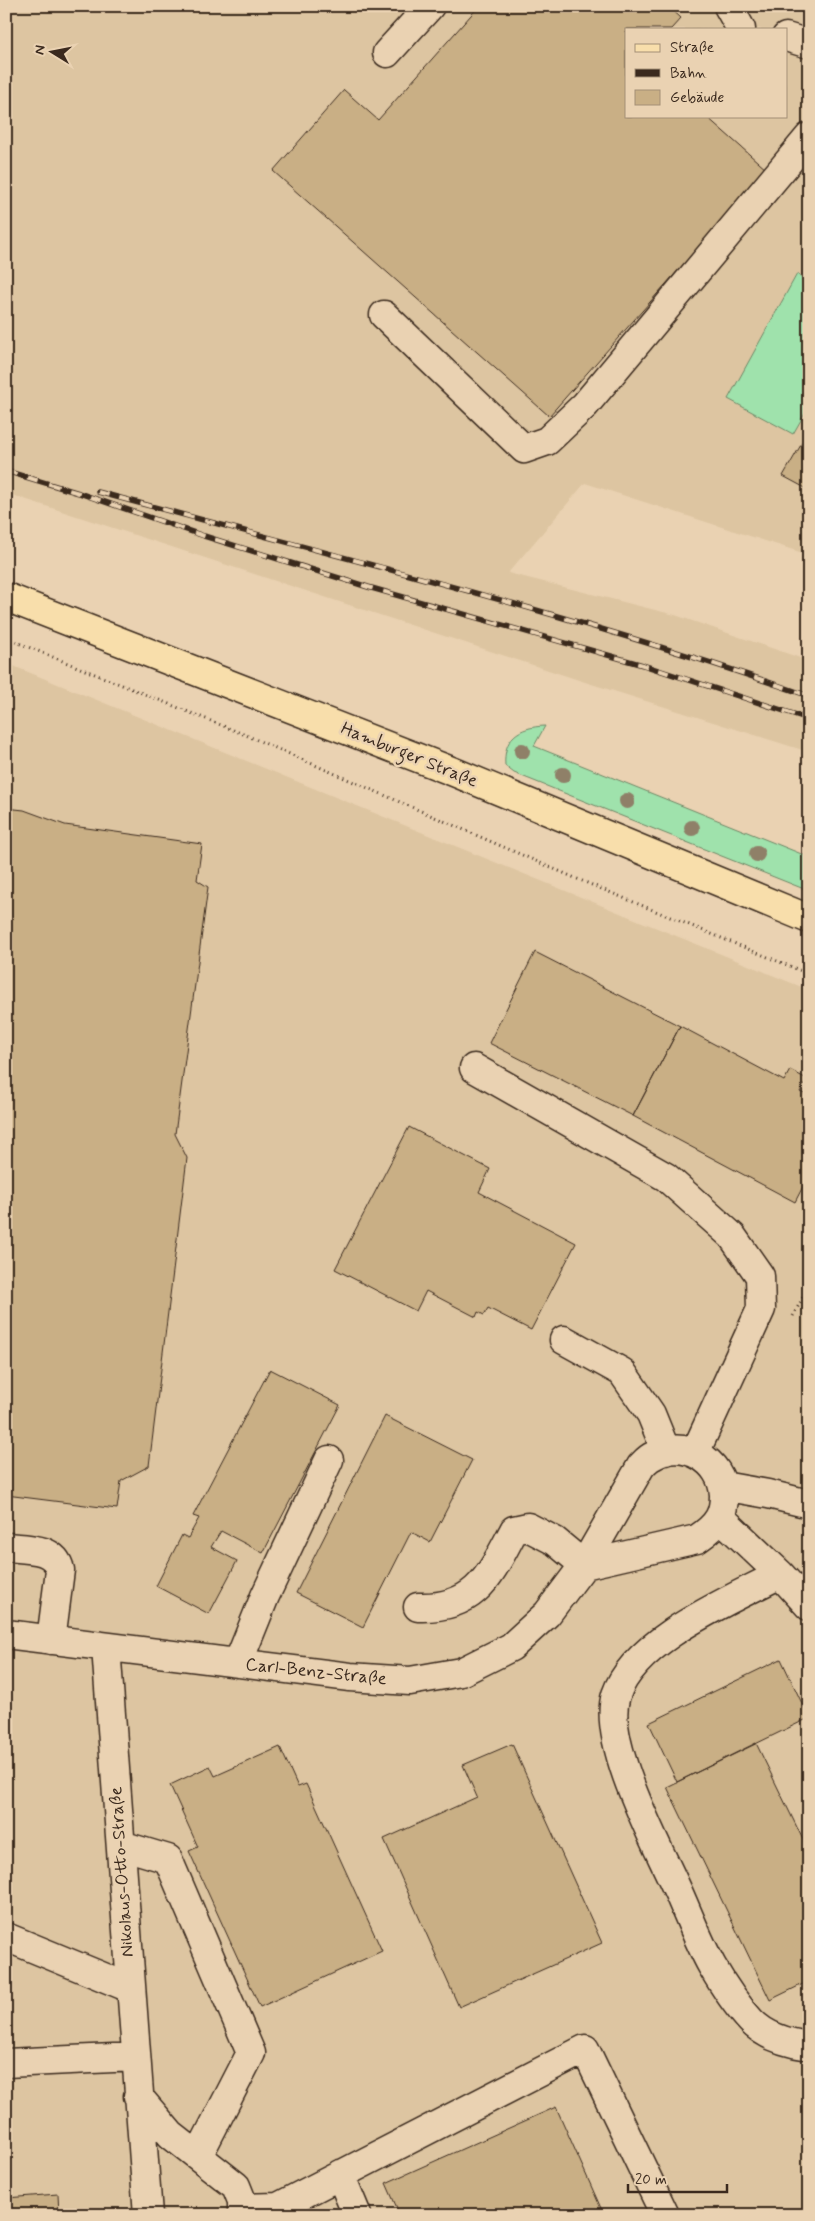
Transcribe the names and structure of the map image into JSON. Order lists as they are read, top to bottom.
{
  "streets": {
    "main road": ["Hamburger Straße"],
    "street": ["Carl-Benz-Straße", "Nikolaus-Otto-Straße"]
  },
  "crossings": [
    ["Carl-Benz-Straße", "Nikolaus-Otto-Straße"]
  ],
  "legend": ["Straße", "Bahn", "Gebäude"],
  "scale_bar": "20 m",
  "north": "left"
}
